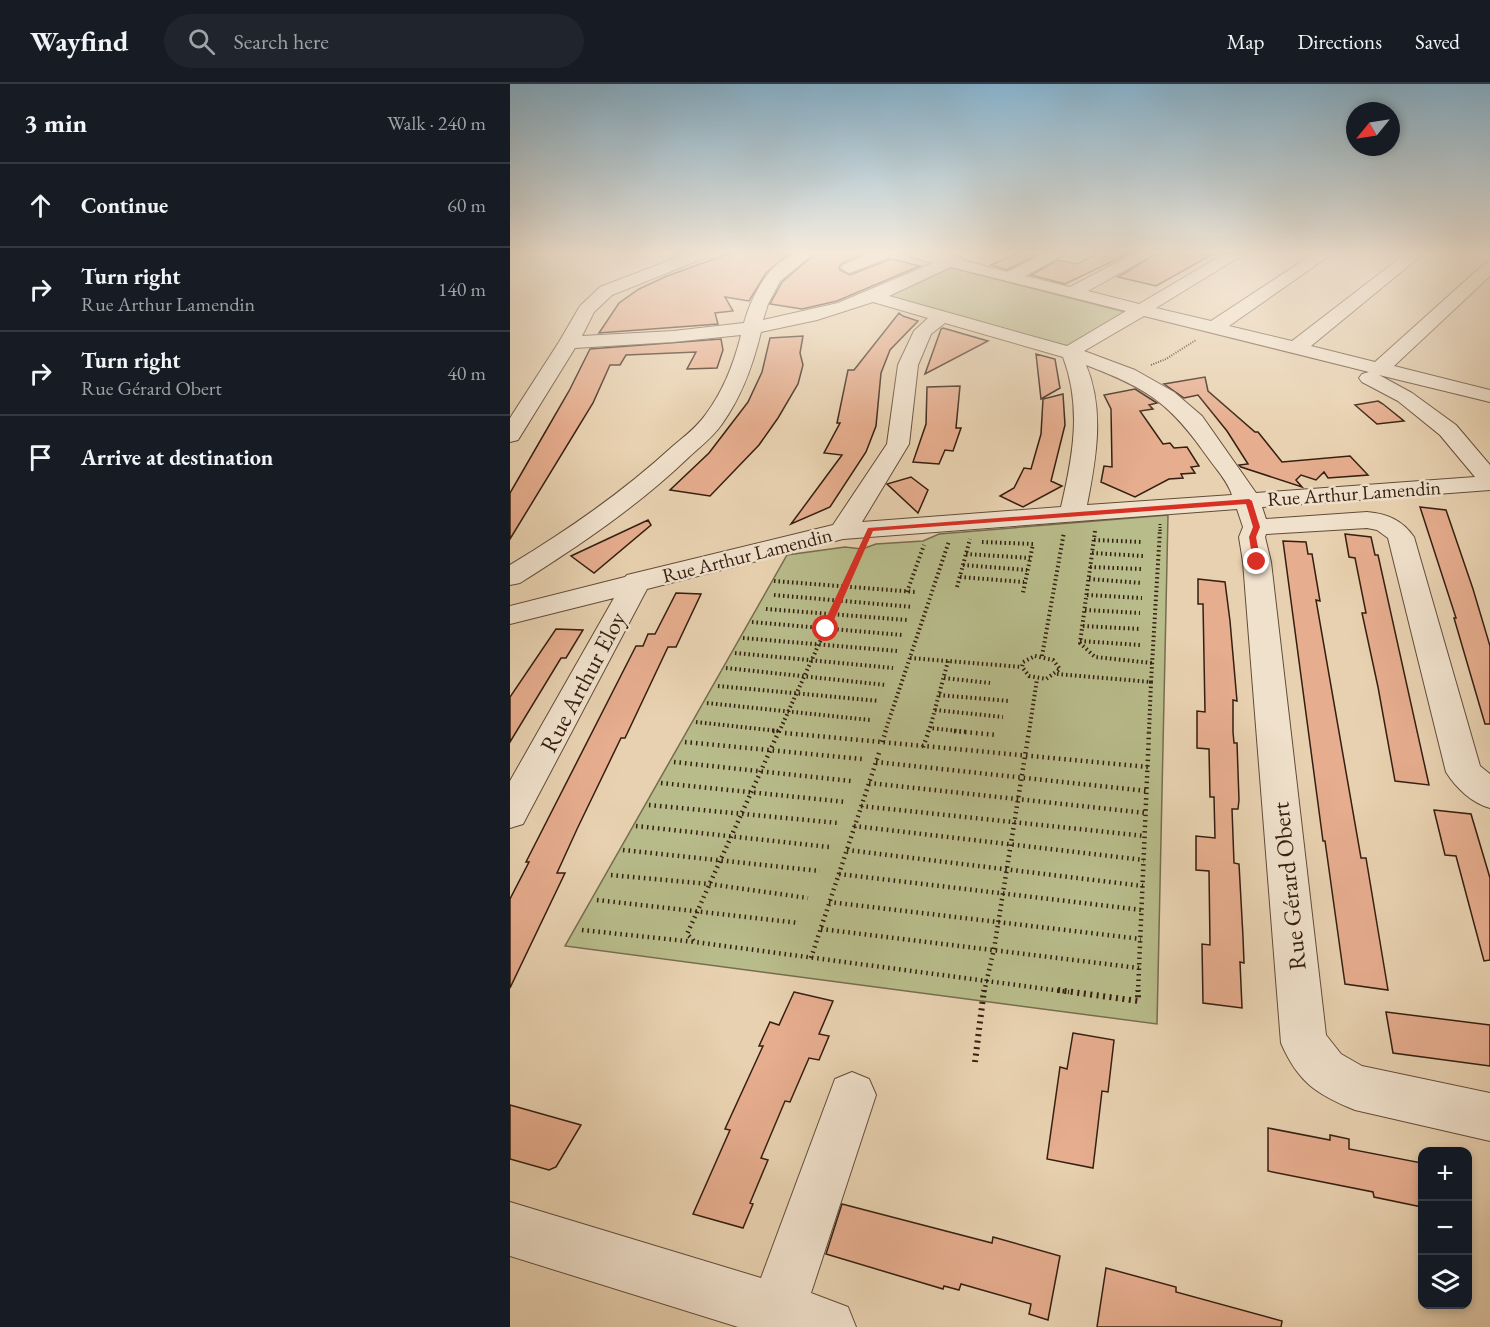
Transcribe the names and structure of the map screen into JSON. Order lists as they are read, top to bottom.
{
  "streets": {
    "street": ["Rue Arthur Lamendin", "Rue Arthur Eloy", "Rue Gérard Obert"]
  },
  "crossings": [
    ["Rue Arthur Lamendin", "Rue Arthur Eloy"],
    ["Rue Arthur Lamendin", "Rue Gérard Obert"]
  ],
  "north": "bottom left",
  "page": {
    "header": "Wayfind",
    "search": "Search here",
    "nav": ["Map", "Directions", "Saved"],
    "heading": ["3 min", "Walk · 240 m"],
    "list": [
      ["Continue", "60 m"],
      ["Turn right", "Rue Arthur Lamendin", "140 m"],
      ["Turn right", "Rue Gérard Obert", "40 m"],
      "Arrive at destination"
    ],
    "map_buttons": ["+", "−"]
  }
}
